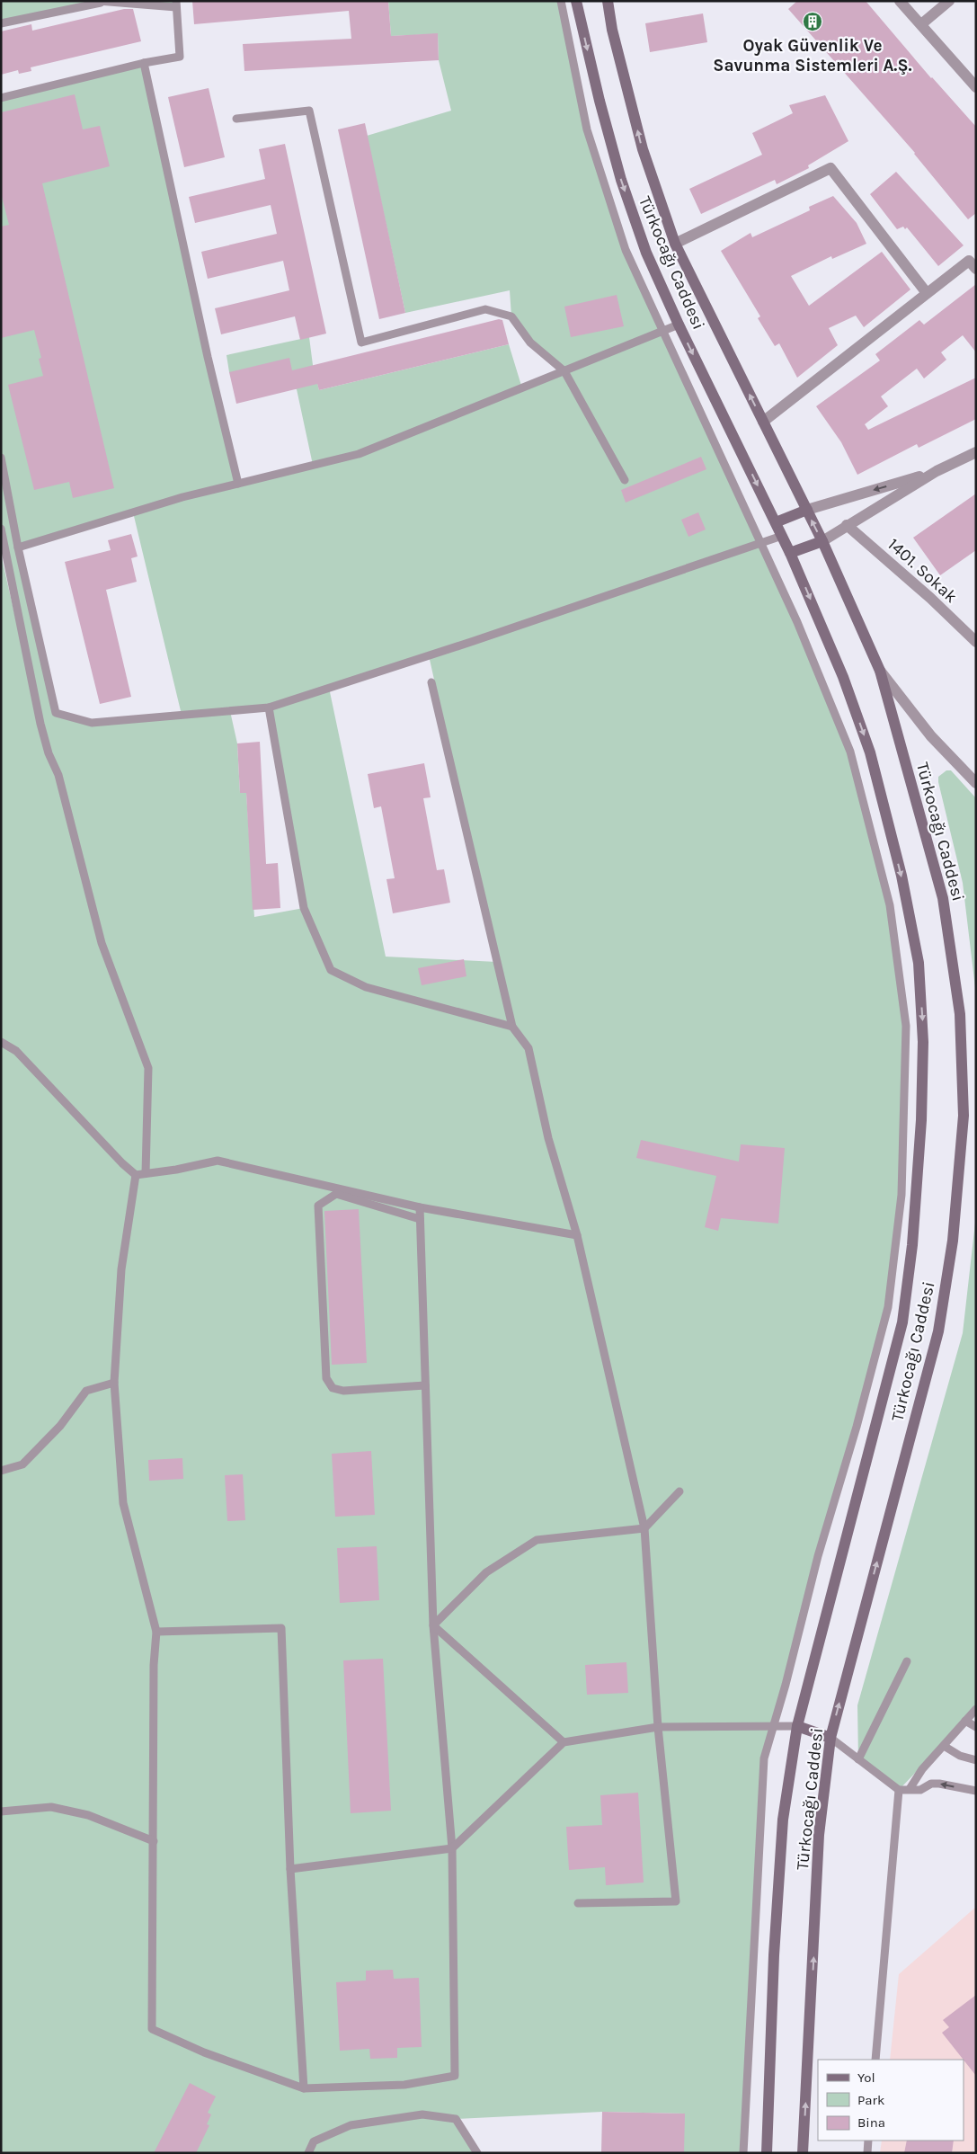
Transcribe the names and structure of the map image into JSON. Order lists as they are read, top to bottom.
{
  "streets": {
    "main road": ["Türkocağı Caddesi"],
    "street": ["1401. Sokak"]
  },
  "places": {
    "building": ["Oyak Güvenlik Ve Savunma Sistemleri A.Ş."]
  },
  "legend": ["Yol", "Park", "Bina"]
}
